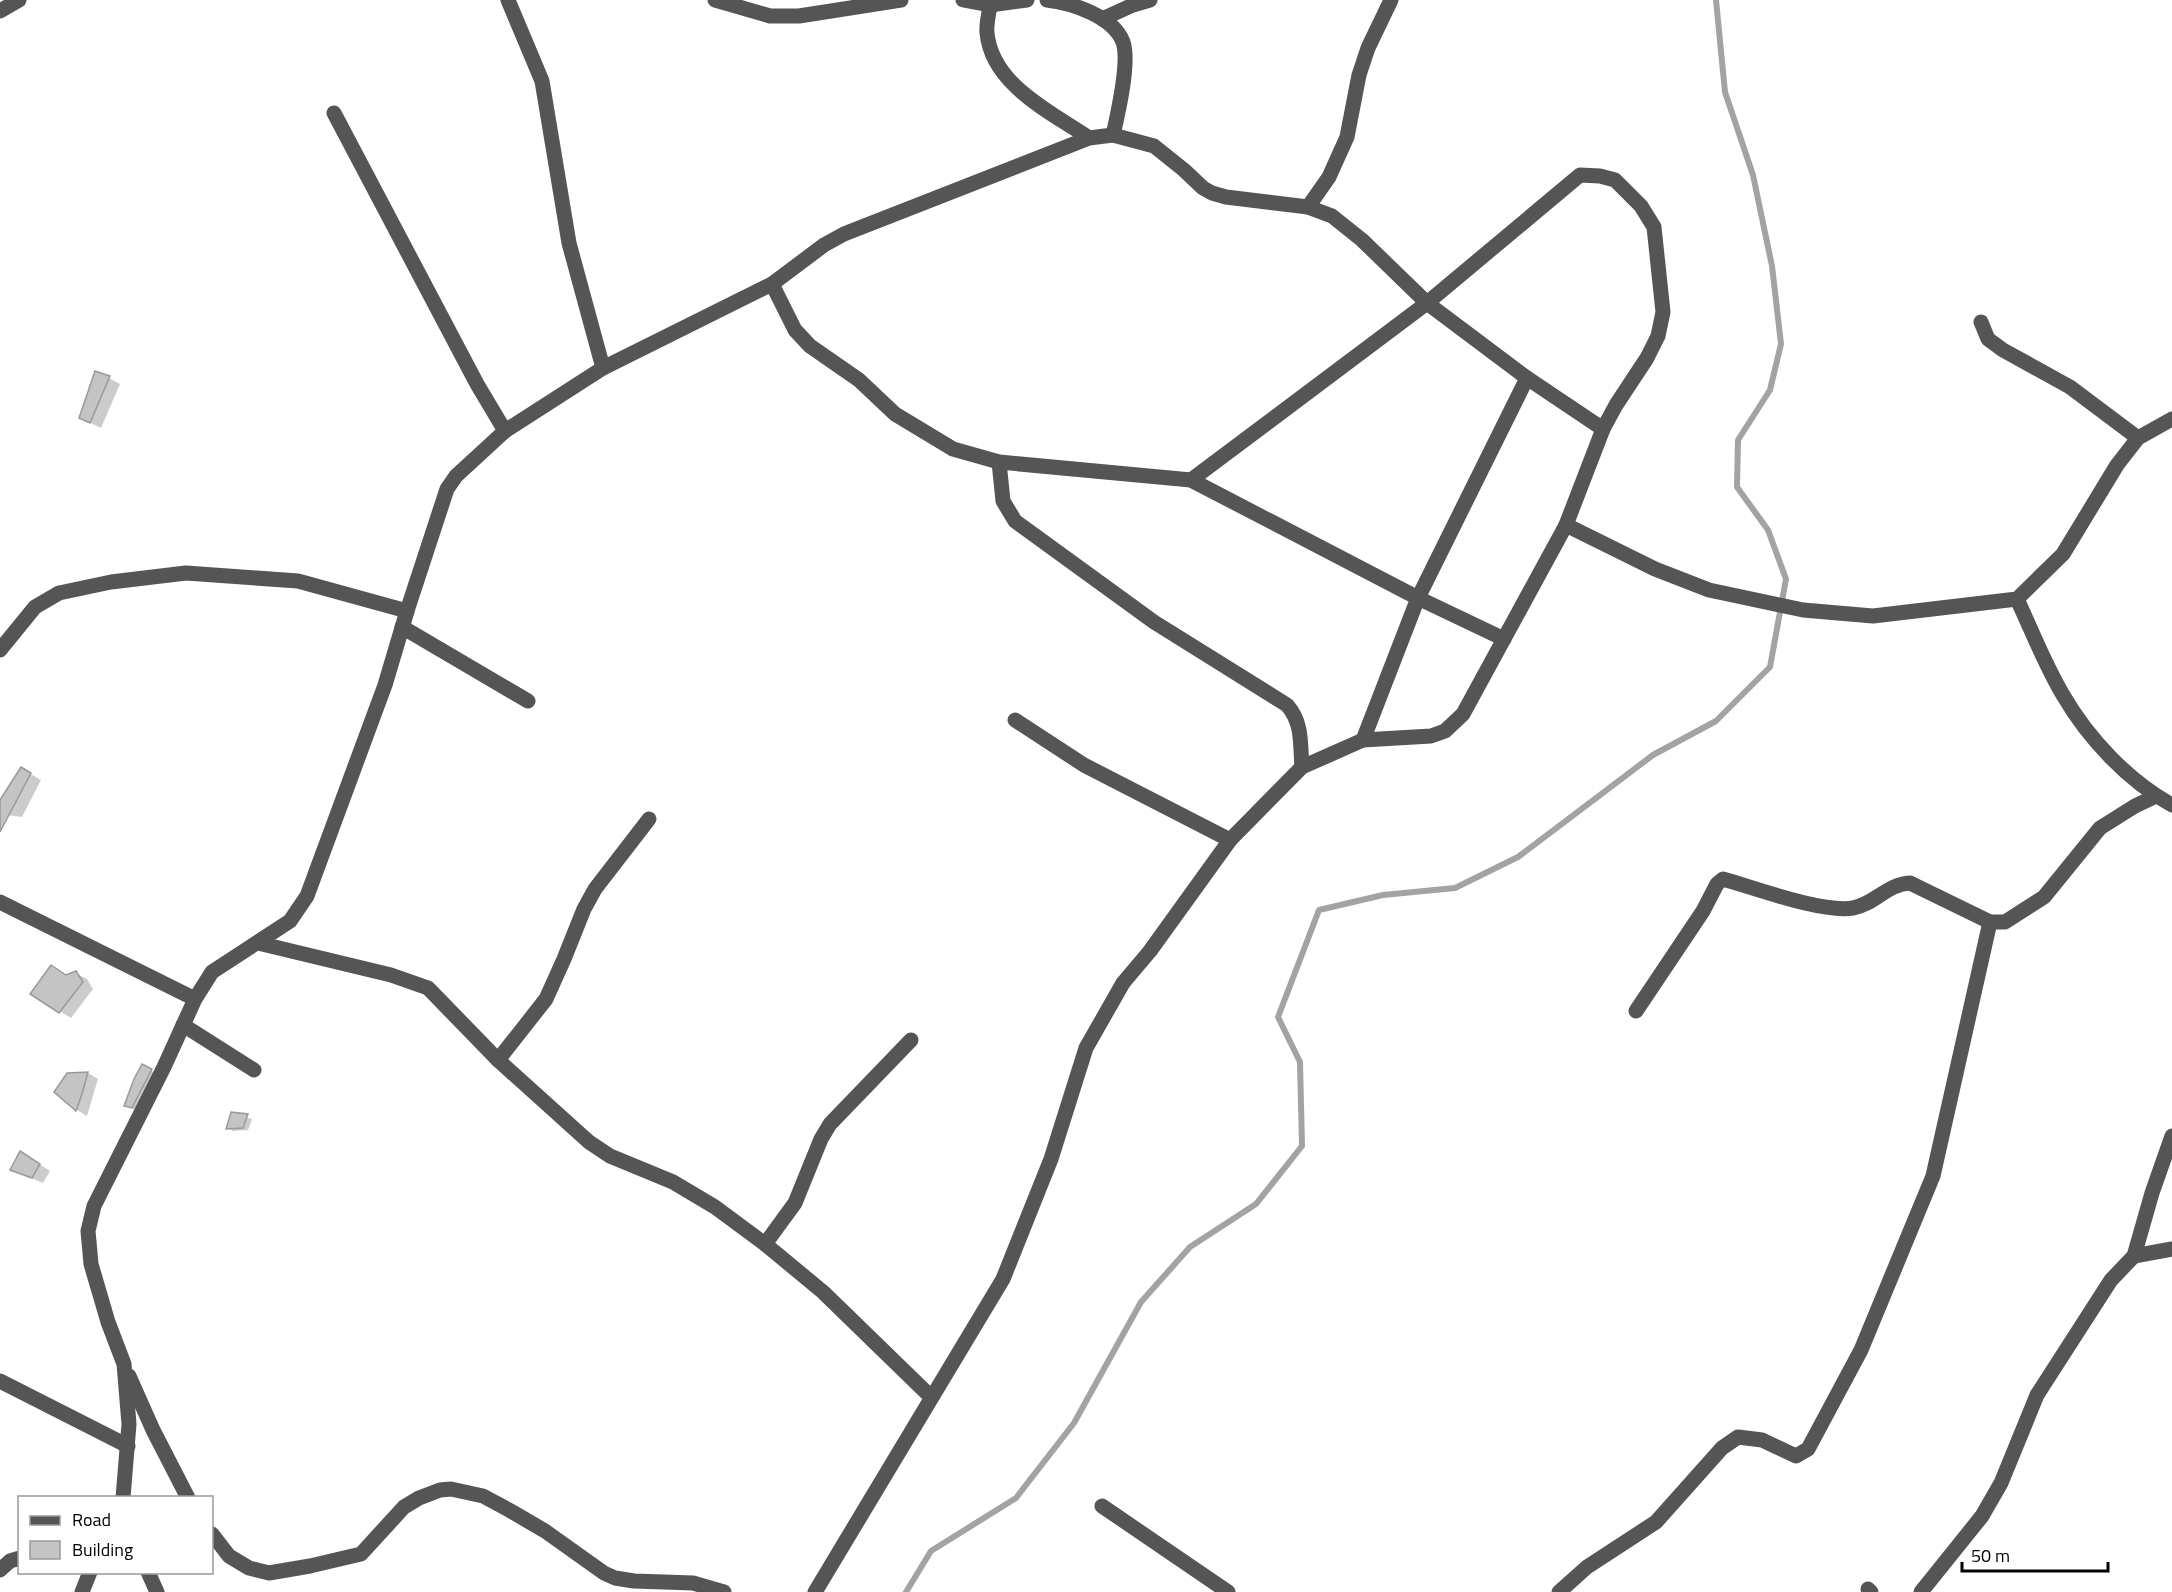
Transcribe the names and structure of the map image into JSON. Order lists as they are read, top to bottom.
{
  "legend": ["Road", "Building"],
  "scale_bar": "50 m"
}
